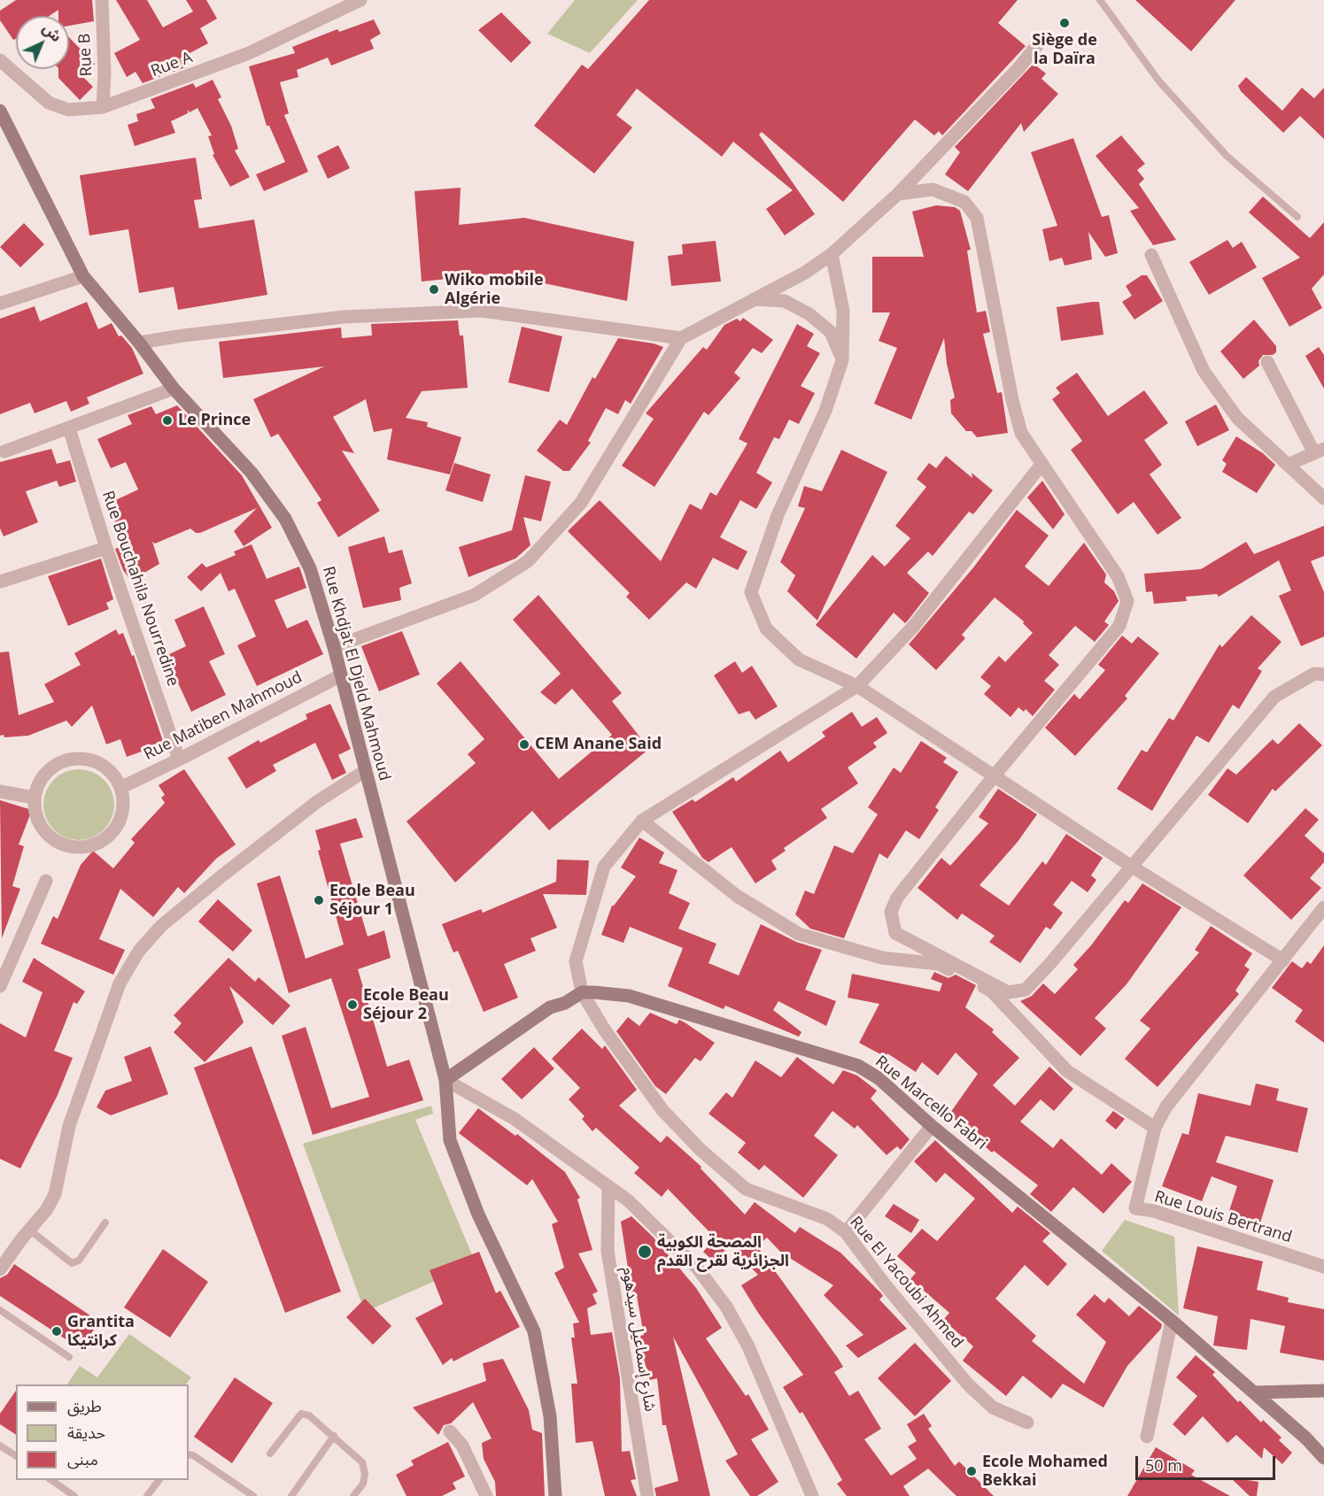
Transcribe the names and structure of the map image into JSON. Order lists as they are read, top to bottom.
{
  "streets": {
    "street": [
      "Rue B",
      "Rue A",
      "Rue Bouchahila Nourredine",
      "Rue Khdjat El Djeld Mahmoud",
      "Rue Matiben Mahmoud",
      "Rue Marcello Fabri",
      "Rue Louis Bertrand",
      "Rue El Yacoubi Ahmed",
      "شارع إسماعيل سيدهوم"
    ]
  },
  "crossings": [
    ["Rue B", "Rue A"],
    ["Rue Bouchahila Nourredine", "Rue Matiben Mahmoud"],
    ["Rue Khdjat El Djeld Mahmoud", "Rue Matiben Mahmoud"],
    ["Rue Khdjat El Djeld Mahmoud", "Rue Marcello Fabri"],
    ["Rue Marcello Fabri", "Rue El Yacoubi Ahmed"]
  ],
  "places": [
    "Siège de la Daïra",
    "Wiko mobile Algérie",
    "Le Prince",
    "CEM Anane Said",
    "Ecole Beau Séjour 1",
    "Ecole Beau Séjour 2",
    "المصحة الكوبية الجزائرية لقرح القدم",
    "Grantita كرانتيكا",
    "Ecole Mohamed Bekkai"
  ],
  "legend": ["طريق", "حديقة", "مبنى"],
  "scale_bar": "50 m",
  "north": "top right"
}
